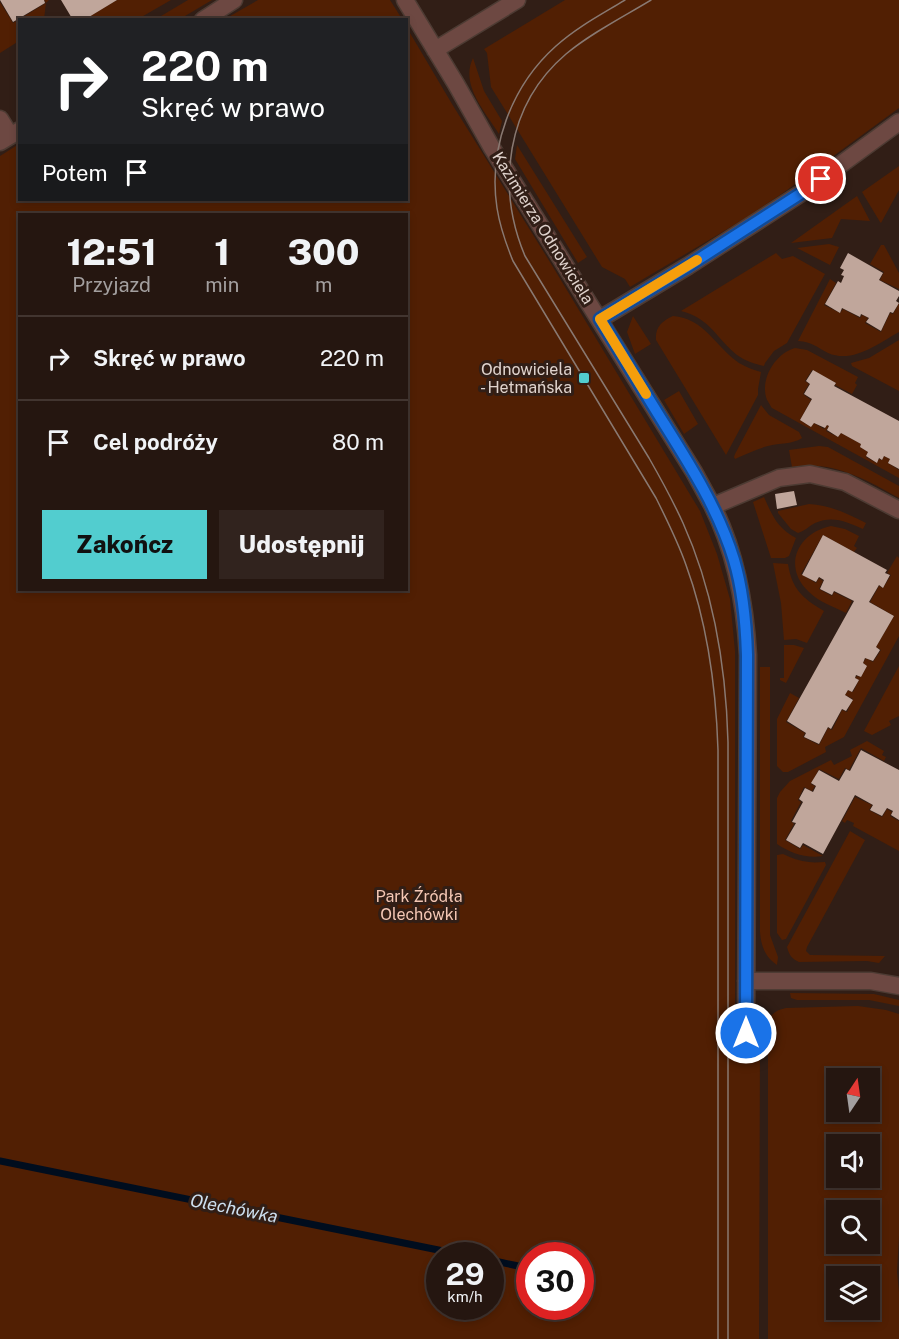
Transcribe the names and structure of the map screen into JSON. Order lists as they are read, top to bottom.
{
  "streets": {
    "street": ["Kazimierza Odnowiciela"]
  },
  "water": ["Olechówka"],
  "parks": ["Park Źródła Olechówki"],
  "places": {
    "transit": ["Odnowiciela - Hetmańska"]
  },
  "north": "top",
  "page": {
    "turn": ["220 m", "Skręć w prawo"],
    "then": "Potem",
    "eta": [
      "12:51",
      "Przyjazd",
      "1",
      "min",
      "300",
      "m"
    ],
    "list": [
      {
        "name": "Skręć w prawo",
        "value": "220 m"
      },
      {
        "name": "Cel podróży",
        "value": "80 m"
      }
    ],
    "buttons": ["Zakończ", "Udostępnij"],
    "speed": "29 km/h",
    "limit": "30"
  }
}
